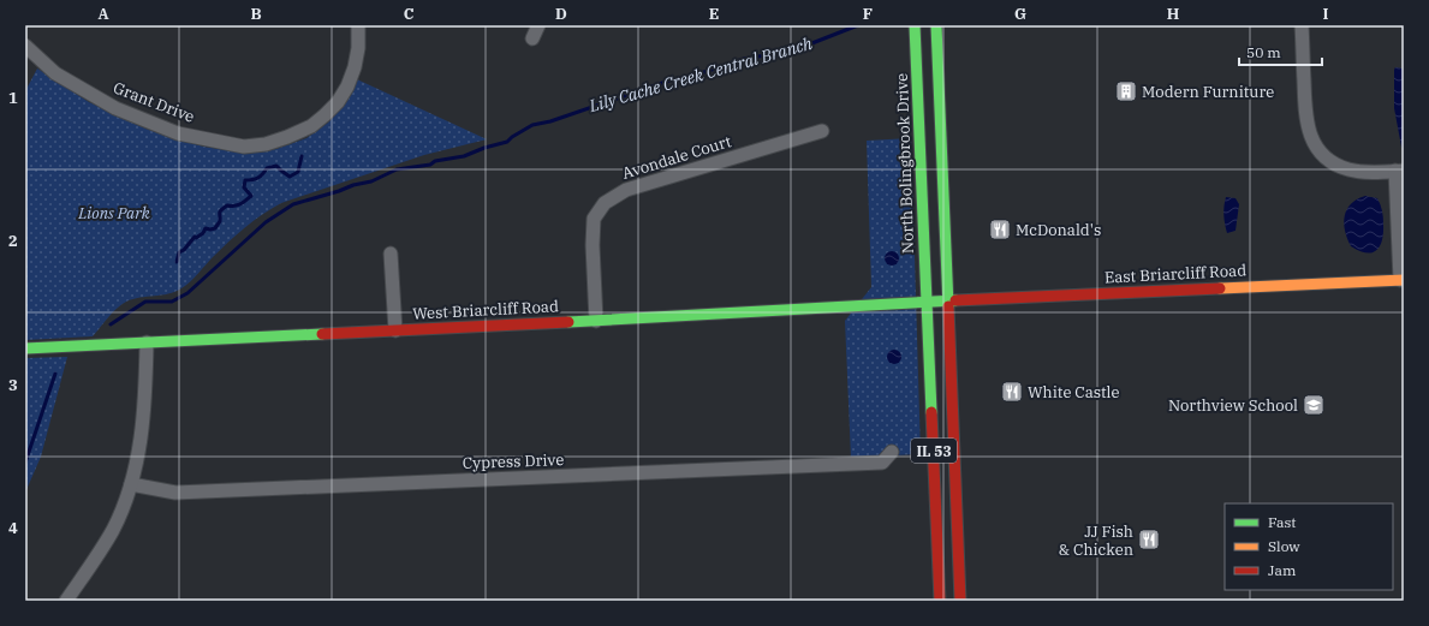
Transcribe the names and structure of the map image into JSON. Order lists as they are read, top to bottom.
{
  "streets": {
    "street": [
      "Grant Drive",
      "Avondale Court",
      "North Bolingbrook Drive",
      "East Briarcliff Road",
      "West Briarcliff Road",
      "IL 53",
      "Cypress Drive"
    ]
  },
  "crossings": [
    ["Avondale Court", "West Briarcliff Road"],
    ["North Bolingbrook Drive", "West Briarcliff Road"],
    ["North Bolingbrook Drive", "IL 53"],
    ["East Briarcliff Road", "West Briarcliff Road"],
    ["East Briarcliff Road", "IL 53"],
    ["West Briarcliff Road", "IL 53"]
  ],
  "water": ["Lily Cache Creek Central Branch"],
  "parks": ["Lions Park"],
  "places": {
    "building": ["Modern Furniture"],
    "restaurant": ["McDonald's", "White Castle", "JJ Fish & Chicken"],
    "school or university": ["Northview School"]
  },
  "legend": ["Fast", "Slow", "Jam"],
  "scale_bar": "50 m",
  "grid": {
    "columns": [
      "A",
      "B",
      "C",
      "D",
      "E",
      "F",
      "G",
      "H",
      "I"
    ],
    "rows": [
      "1",
      "2",
      "3",
      "4"
    ]
  }
}
